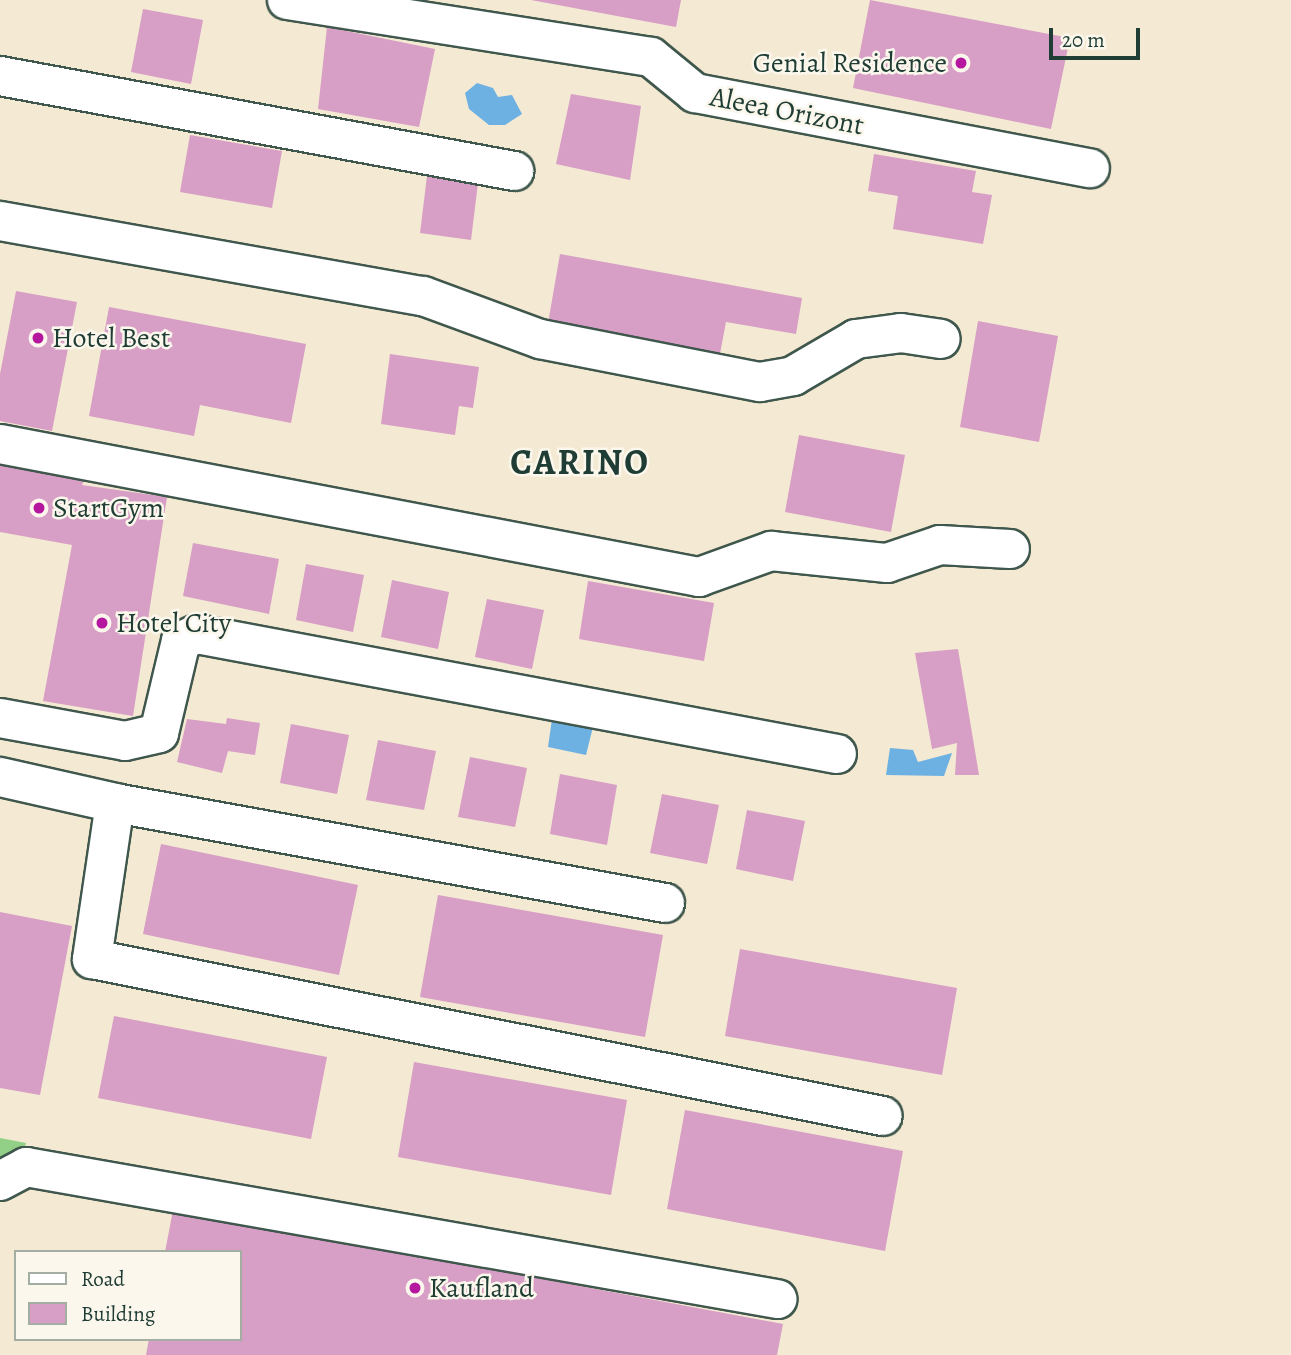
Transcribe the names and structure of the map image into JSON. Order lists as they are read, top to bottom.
{
  "streets": {
    "street": ["Aleea Orizont"]
  },
  "districts": ["CARINO"],
  "places": [
    "Genial Residence",
    "Hotel Best",
    "StartGym",
    "Hotel City",
    "Kaufland"
  ],
  "legend": ["Road", "Building"],
  "scale_bar": "20 m"
}
